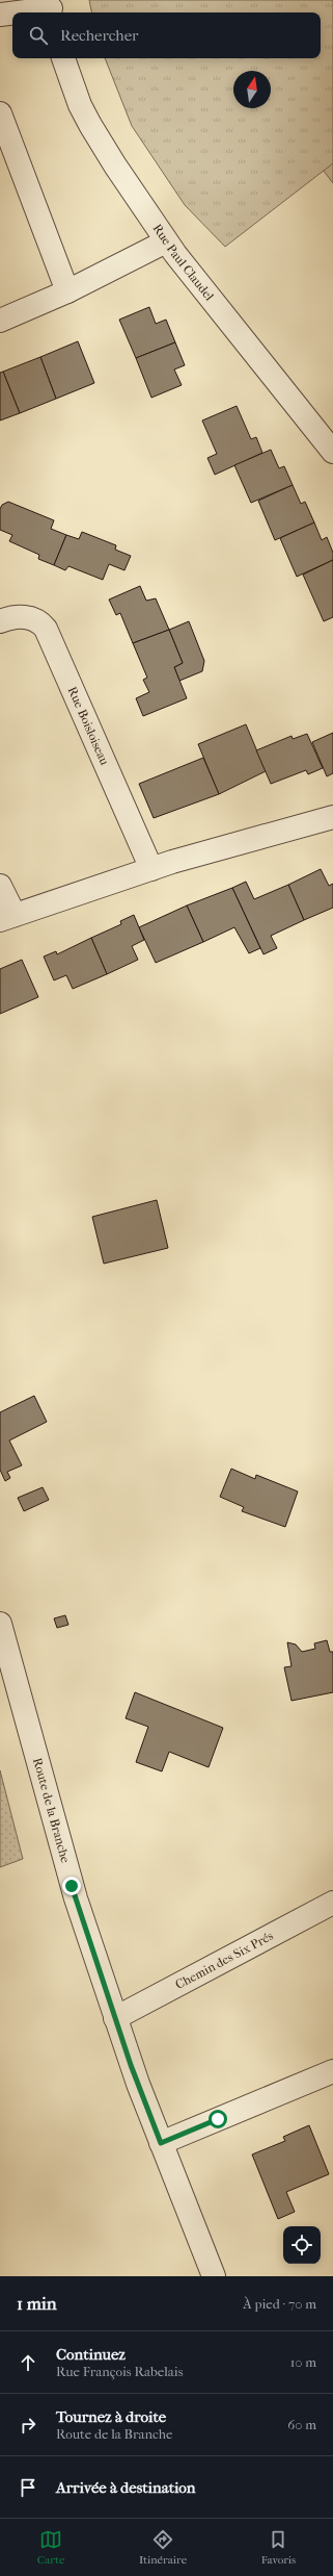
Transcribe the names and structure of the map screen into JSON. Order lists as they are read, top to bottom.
{
  "streets": {
    "street": [
      "Rue Paul Claudel",
      "Rue Boisloiseau",
      "Route de la Branche",
      "Chemin des Six Prés"
    ]
  },
  "crossings": [
    ["Route de la Branche", "Chemin des Six Prés"]
  ],
  "north": "top",
  "page": {
    "search": "Rechercher",
    "heading": ["1 min", "À pied · 70 m"],
    "list": [
      ["Continuez", "Rue François Rabelais", "10 m"],
      ["Tournez à droite", "Route de la Branche", "60 m"],
      "Arrivée à destination"
    ],
    "nav": ["Carte", "Itinéraire", "Favoris"]
  }
}
